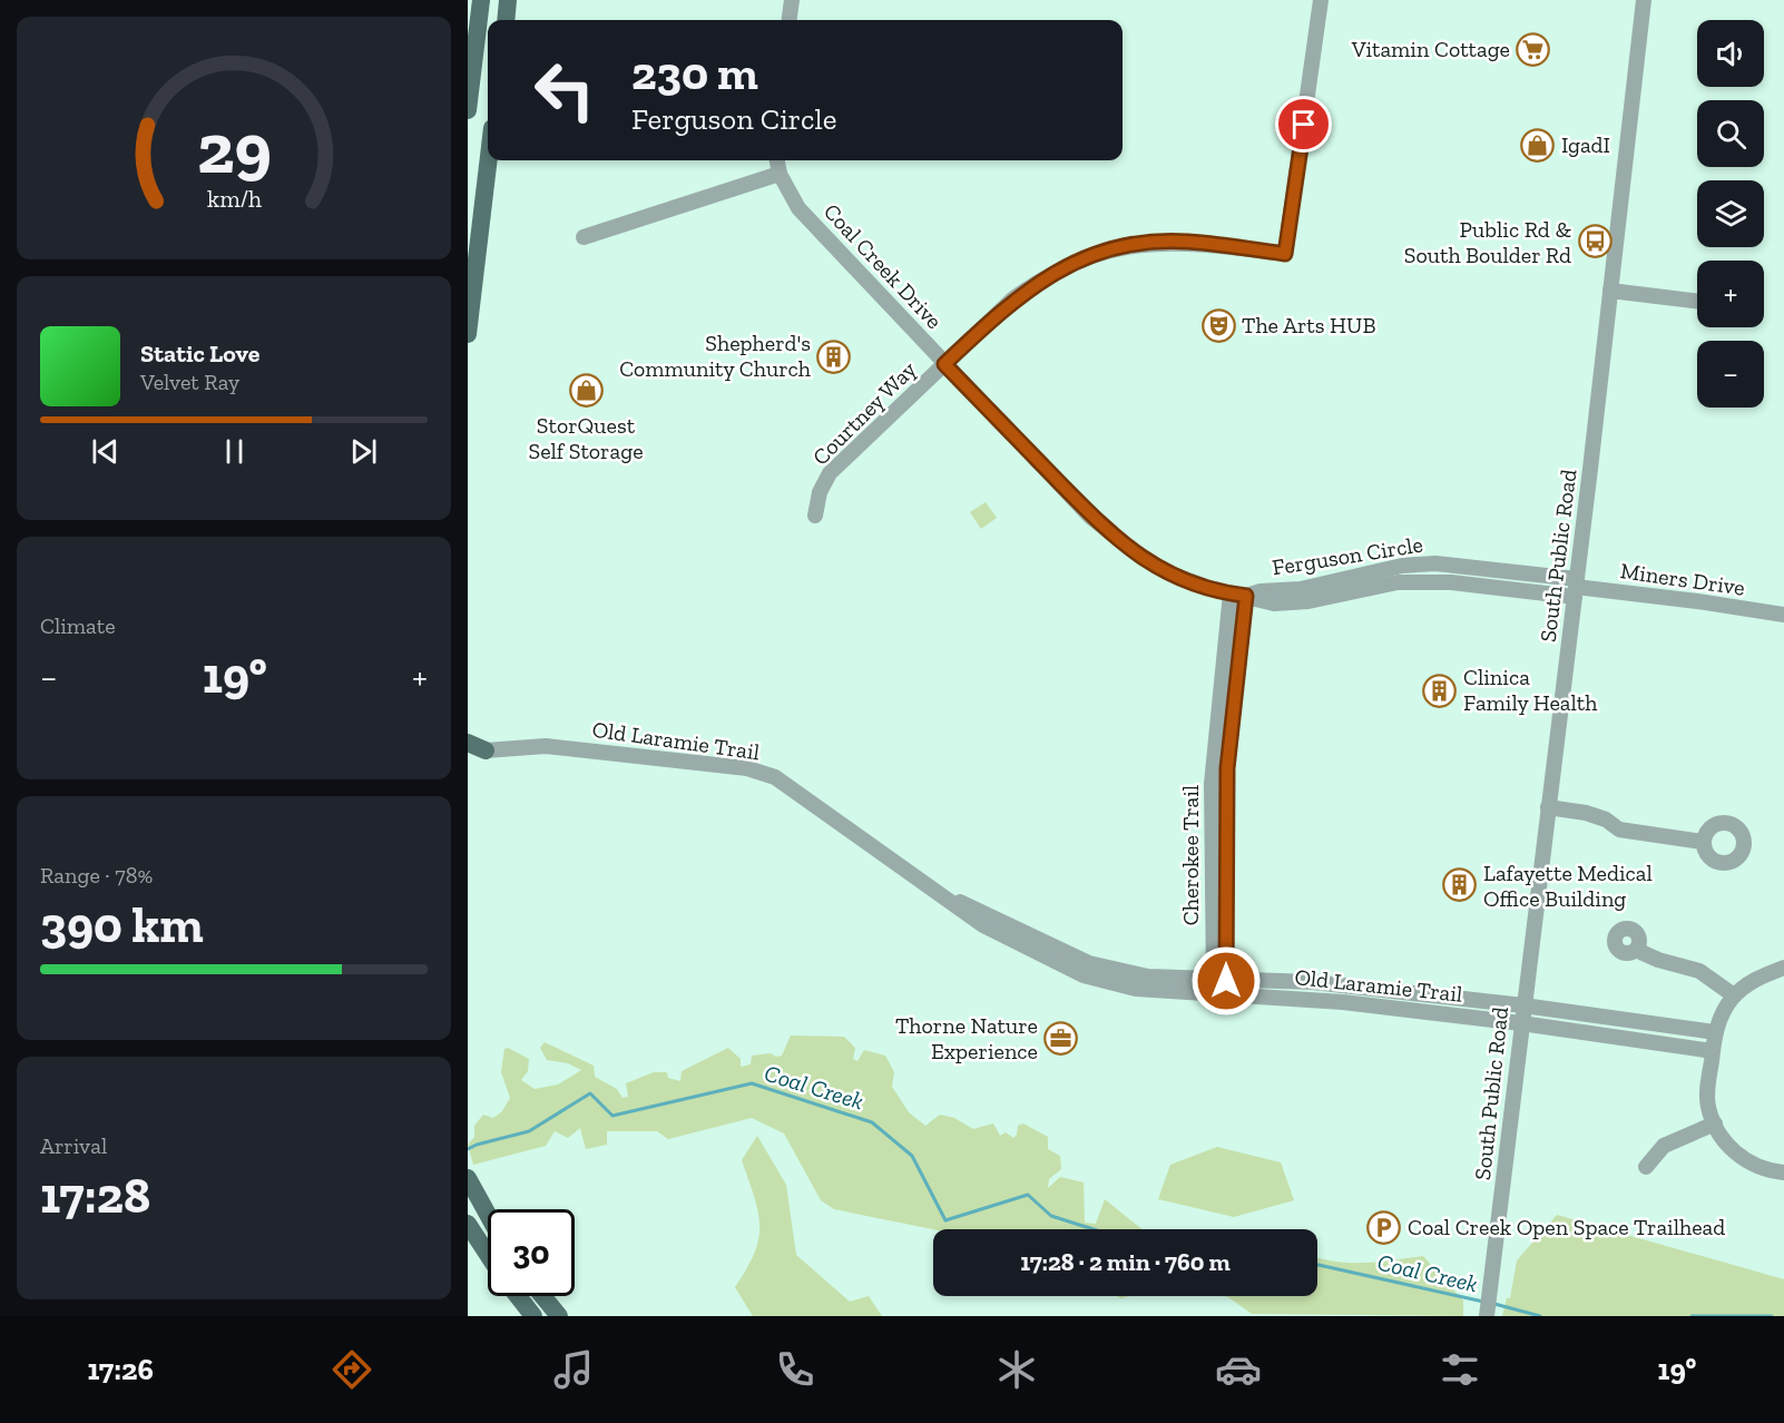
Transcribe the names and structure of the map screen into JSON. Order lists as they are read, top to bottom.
{
  "streets": {
    "street": [
      "Coal Creek Drive",
      "Courtney Way",
      "Ferguson Circle",
      "South Public Road",
      "Miners Drive",
      "Old Laramie Trail",
      "Cherokee Trail"
    ]
  },
  "crossings": [
    ["Coal Creek Drive", "Courtney Way"],
    ["Coal Creek Drive", "Ferguson Circle"],
    ["Ferguson Circle", "South Public Road"],
    ["Ferguson Circle", "Miners Drive"],
    ["Ferguson Circle", "Cherokee Trail"],
    ["South Public Road", "Miners Drive"],
    ["South Public Road", "Old Laramie Trail"],
    ["Old Laramie Trail", "Cherokee Trail"]
  ],
  "water": ["Coal Creek"],
  "places": {
    "supermarket": ["Vitamin Cottage"],
    "shop": ["IgadI", "StorQuest Self Storage"],
    "bus stop": ["Public Rd & South Boulder Rd"],
    "theatre": ["The Arts HUB"],
    "building": ["Shepherd's Community Church", "Clinica Family Health", "Lafayette Medical Office Building"],
    "office": ["Thorne Nature Experience"],
    "parking": ["Coal Creek Open Space Trailhead"]
  },
  "page": {
    "map_buttons": ["+", "−"],
    "turn": ["230 m", "Ferguson Circle"],
    "song": ["Static Love", "Velvet Ray"],
    "tile": [
      "Climate",
      ["Range · 78%", "390 km"],
      ["Arrival", "17:28"]
    ],
    "heat": ["−", "19°", "+"],
    "limit": "30",
    "trip": "17:28 · 2 min · 760 m",
    "tabs": ["17:26", "19°"],
    "gauge": ["29", "km/h"]
  }
}
